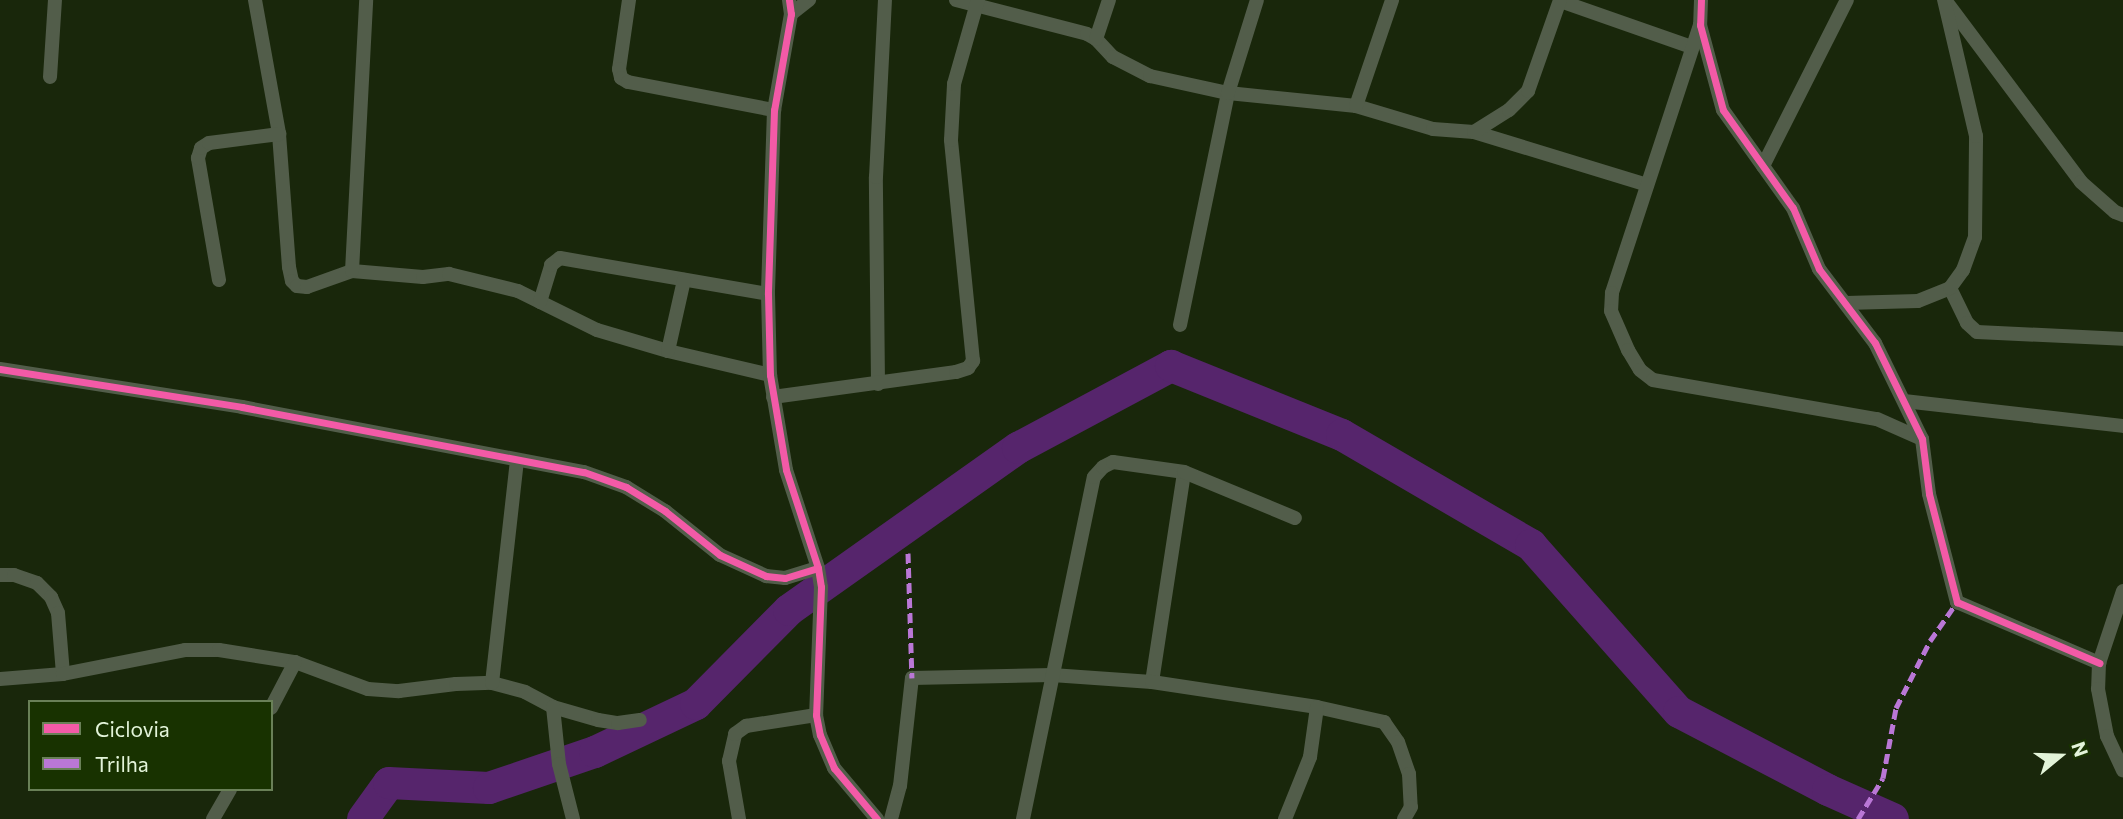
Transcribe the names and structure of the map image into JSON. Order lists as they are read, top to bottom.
{
  "legend": ["Ciclovia", "Trilha"],
  "north": "right"
}
